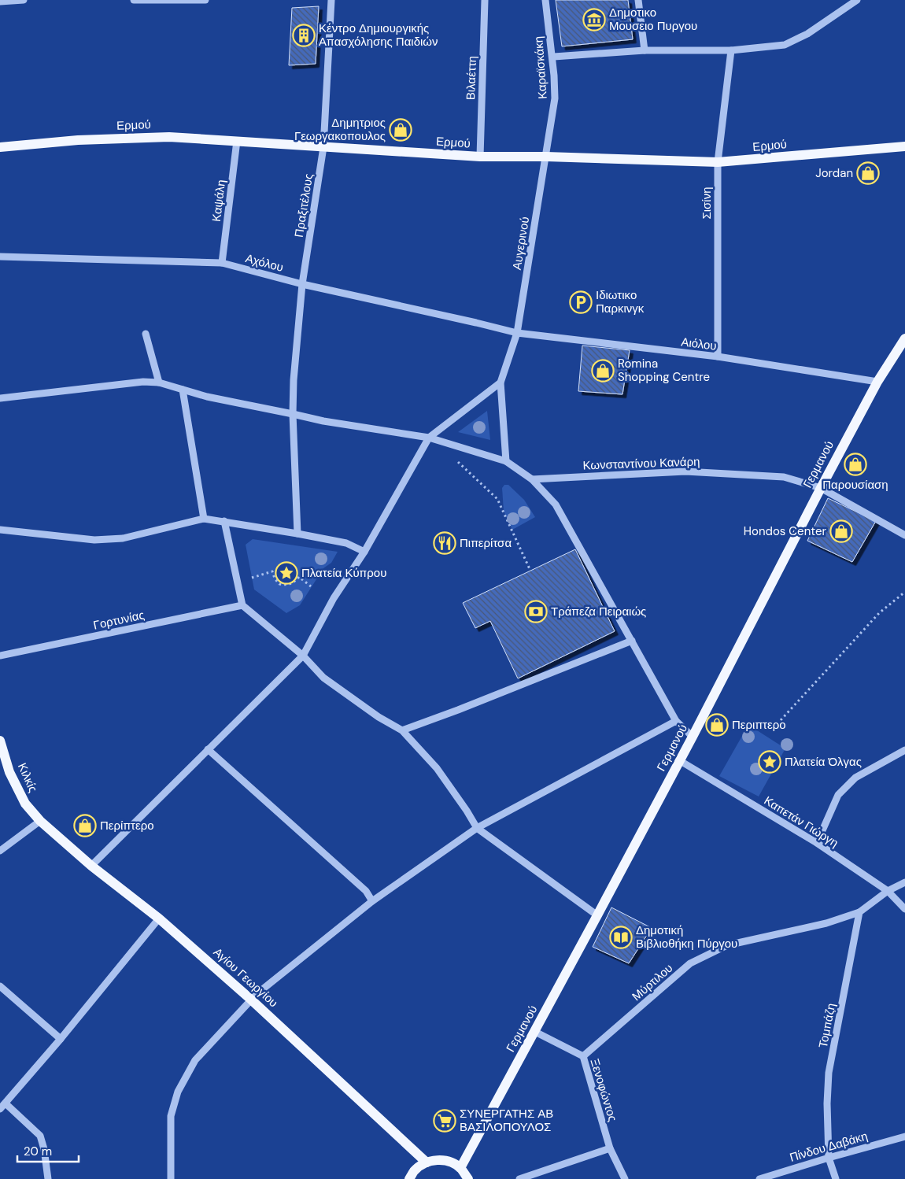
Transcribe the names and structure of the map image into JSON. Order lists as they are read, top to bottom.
{
  "streets": {
    "main road": [
      "Ερμού",
      "Γερμανού",
      "Κιλκίς",
      "Αγίου Γεωργίου"
    ],
    "street": [
      "Καραϊσκάκη",
      "Βιλαέττη",
      "Καψάλη",
      "Σισίνη",
      "Πραξιτέλους",
      "Αυγερινού",
      "Αχόλου",
      "Αιόλου",
      "Κωνσταντίνου Κανάρη",
      "Γορτυνίας",
      "Καπετάν Γιώργη",
      "Μύρτιλου",
      "Τομπάζη",
      "Ξενοφώντος",
      "Πίνδου Δαβάκη"
    ]
  },
  "crossings": [
    ["Καραϊσκάκη", "Ερμού"],
    ["Καραϊσκάκη", "Αυγερινού"],
    ["Βιλαέττη", "Ερμού"],
    ["Ερμού", "Καψάλη"],
    ["Ερμού", "Σισίνη"],
    ["Ερμού", "Πραξιτέλους"],
    ["Ερμού", "Αυγερινού"],
    ["Καψάλη", "Αχόλου"],
    ["Σισίνη", "Αιόλου"],
    ["Πραξιτέλους", "Αχόλου"],
    ["Αυγερινού", "Αχόλου"],
    ["Αυγερινού", "Αιόλου"],
    ["Αχόλου", "Αιόλου"],
    ["Αιόλου", "Γερμανού"],
    ["Κωνσταντίνου Κανάρη", "Γερμανού"],
    ["Γερμανού", "Καπετάν Γιώργη"],
    ["Γερμανού", "Ξενοφώντος"],
    ["Κιλκίς", "Αγίου Γεωργίου"],
    ["Μύρτιλου", "Τομπάζη"],
    ["Μύρτιλου", "Ξενοφώντος"],
    ["Τομπάζη", "Πίνδου Δαβάκη"]
  ],
  "places": {
    "museum": ["Δημοτικο Μουσειο Πυργου"],
    "building": ["Κέντρο Δημιουργικής Απασχόλησης Παιδιών"],
    "shop": [
      "Δημητριος Γεωργακοπουλος",
      "Jordan",
      "Romina Shopping Centre",
      "Παρουσίαση",
      "Hondos Center",
      "Περιπτερο",
      "Περίπτερο"
    ],
    "parking": ["Ιδιωτικο Παρκινγκ"],
    "restaurant": ["Πιπερίτσα"],
    "place": ["Πλατεία Κύπρου", "Πλατεία Όλγας"],
    "bank": ["Τράπεζα Πειραιώς"],
    "library": ["Δημοτική Βιβλιοθήκη Πύργου"],
    "supermarket": ["ΣΥΝΕΡΓΑΤΗΣ ΑΒ ΒΑΣΙΛΟΠΟΥΛΟΣ"]
  },
  "scale_bar": "20 m"
}
